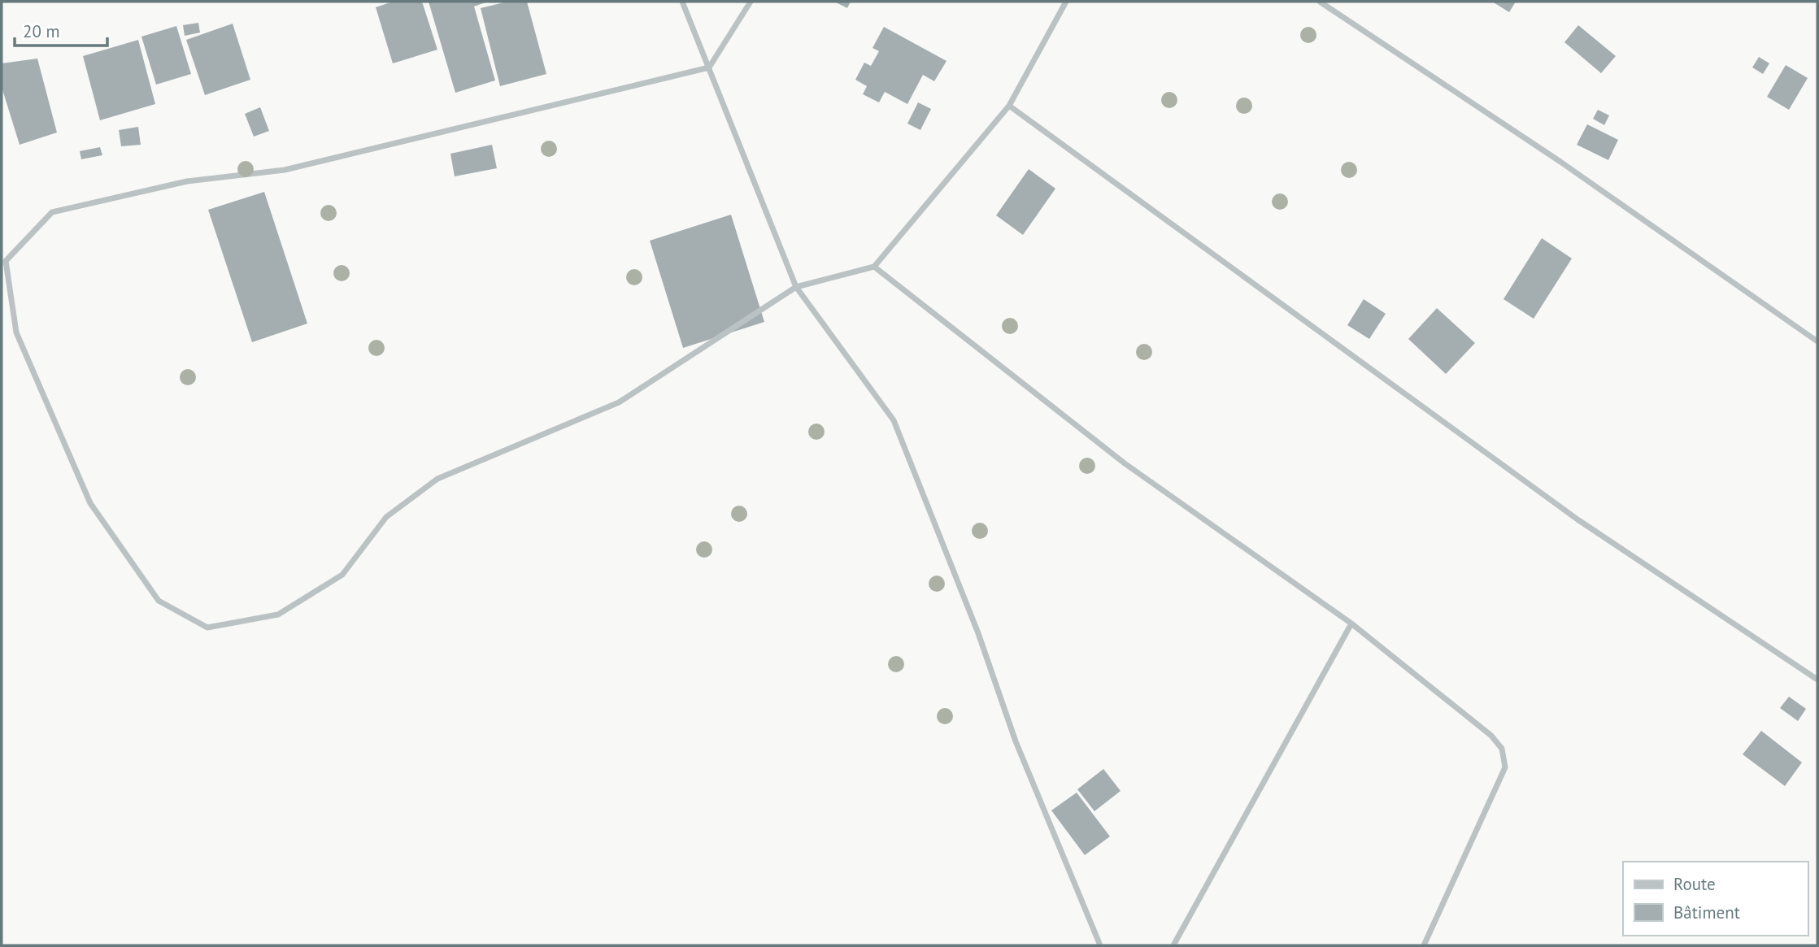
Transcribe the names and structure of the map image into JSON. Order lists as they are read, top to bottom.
{
  "legend": ["Route", "Bâtiment"],
  "scale_bar": "20 m"
}
